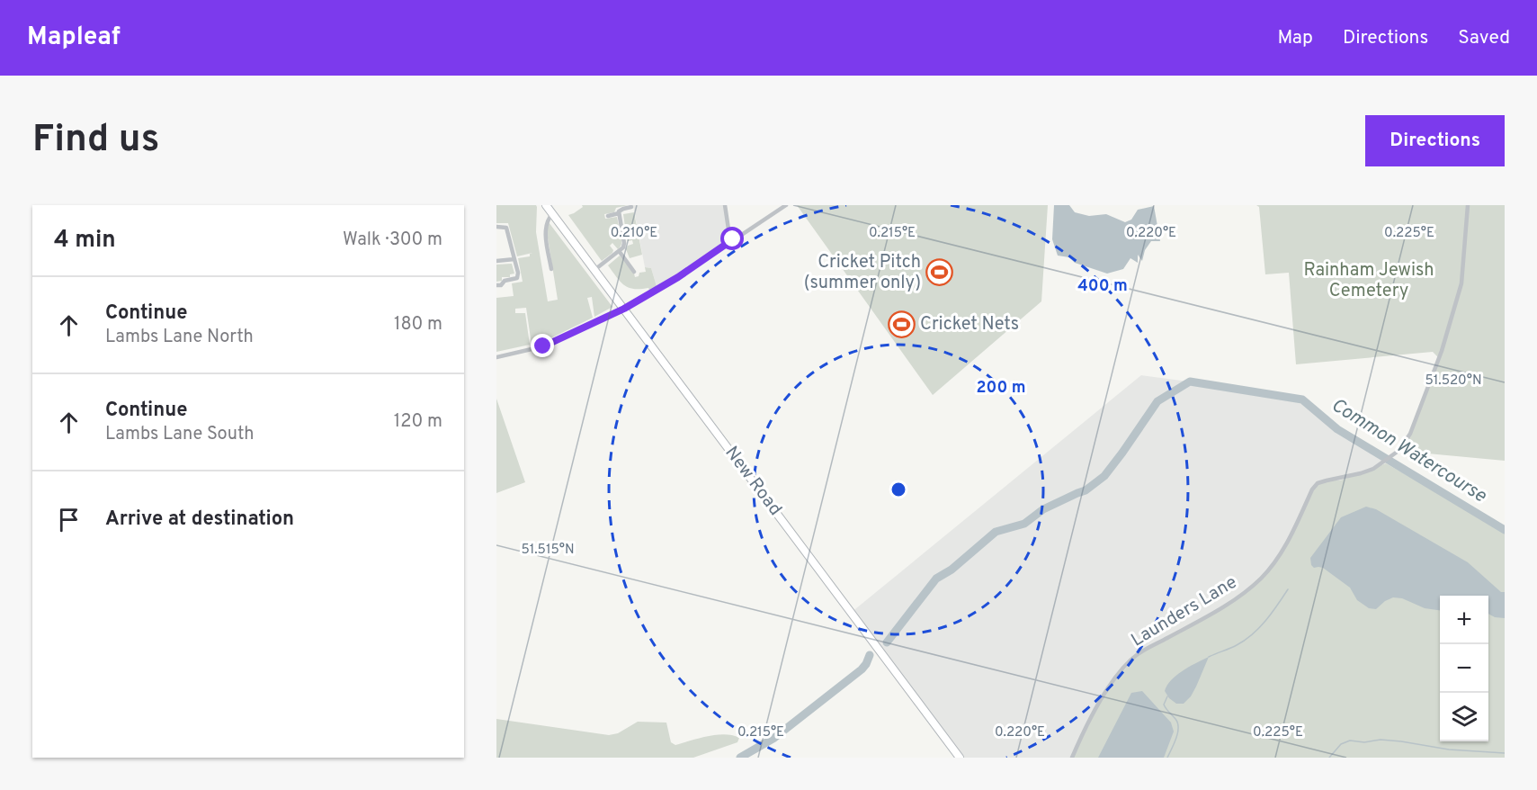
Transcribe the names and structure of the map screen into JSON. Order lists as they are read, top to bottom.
{
  "streets": {
    "main road": ["New Road"],
    "street": ["Launders Lane"]
  },
  "water": ["Common Watercourse"],
  "parks": ["Rainham Jewish Cemetery"],
  "places": {
    "sports": ["Cricket Pitch (summer only)", "Cricket Nets"]
  },
  "page": {
    "header": "Mapleaf",
    "nav": ["Map", "Directions", "Saved"],
    "buttons": "Directions",
    "title": "Find us",
    "heading": ["4 min", "Walk · 300 m"],
    "list": [
      ["Continue", "Lambs Lane North", "180 m"],
      ["Continue", "Lambs Lane South", "120 m"],
      "Arrive at destination"
    ],
    "map_buttons": ["+", "−"]
  },
  "coordinates": [
    "0.210°E",
    "0.215°E",
    "0.220°E",
    "0.225°E",
    "51.520°N",
    "51.515°N"
  ],
  "rings": ["400 m", "200 m"]
}
